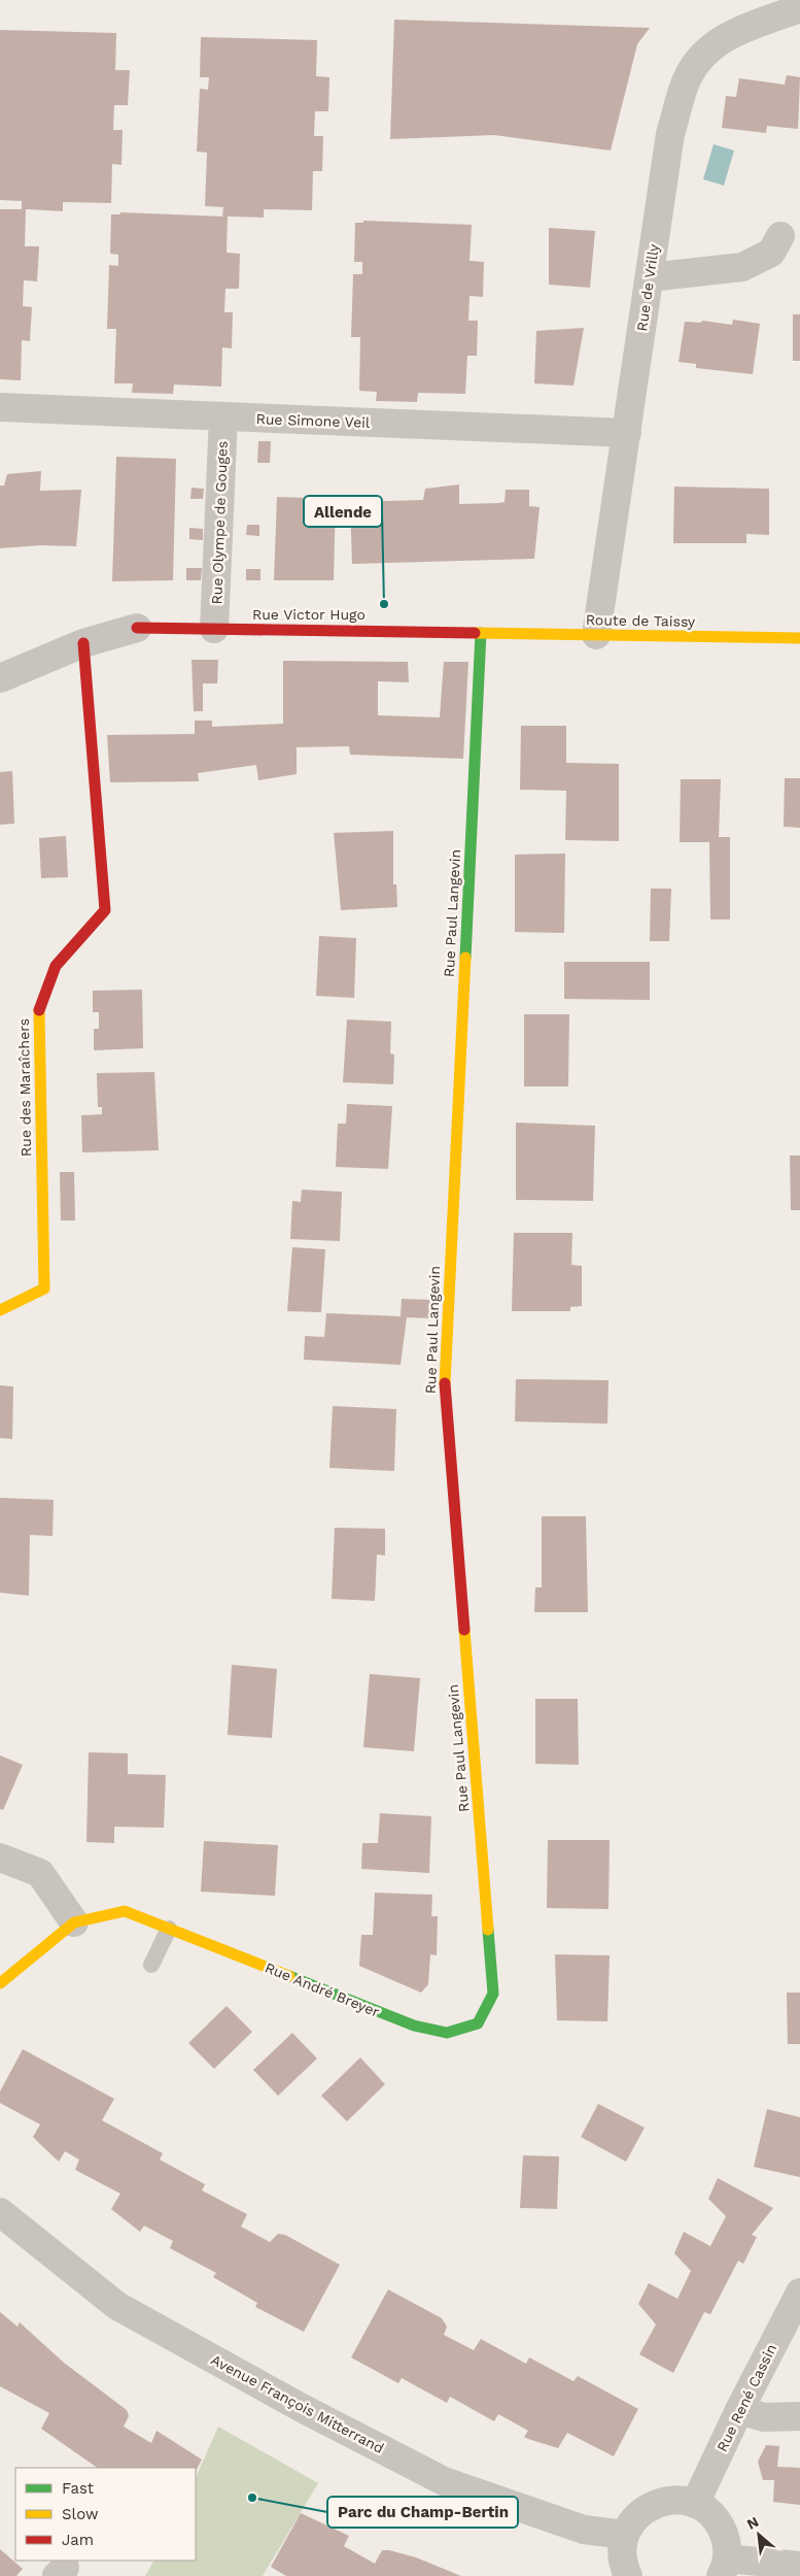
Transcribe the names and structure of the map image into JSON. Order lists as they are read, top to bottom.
{
  "streets": {
    "street": [
      "Rue de Vrilly",
      "Rue Simone Veil",
      "Rue Olympe de Gouges",
      "Rue Victor Hugo",
      "Route de Taissy",
      "Rue Paul Langevin",
      "Rue des Maraîchers",
      "Rue André Breyer",
      "Rue René Cassin",
      "Avenue François Mitterrand"
    ]
  },
  "crossings": [
    ["Rue de Vrilly", "Rue Simone Veil"],
    ["Rue de Vrilly", "Route de Taissy"],
    ["Rue Simone Veil", "Rue Olympe de Gouges"],
    ["Rue Olympe de Gouges", "Rue Victor Hugo"],
    ["Rue Victor Hugo", "Route de Taissy"],
    ["Rue Victor Hugo", "Rue Paul Langevin"],
    ["Route de Taissy", "Rue Paul Langevin"],
    ["Rue Paul Langevin", "Rue André Breyer"]
  ],
  "places": ["Allende", "Parc du Champ-Bertin"],
  "legend": ["Fast", "Slow", "Jam"],
  "north": "top left"
}
